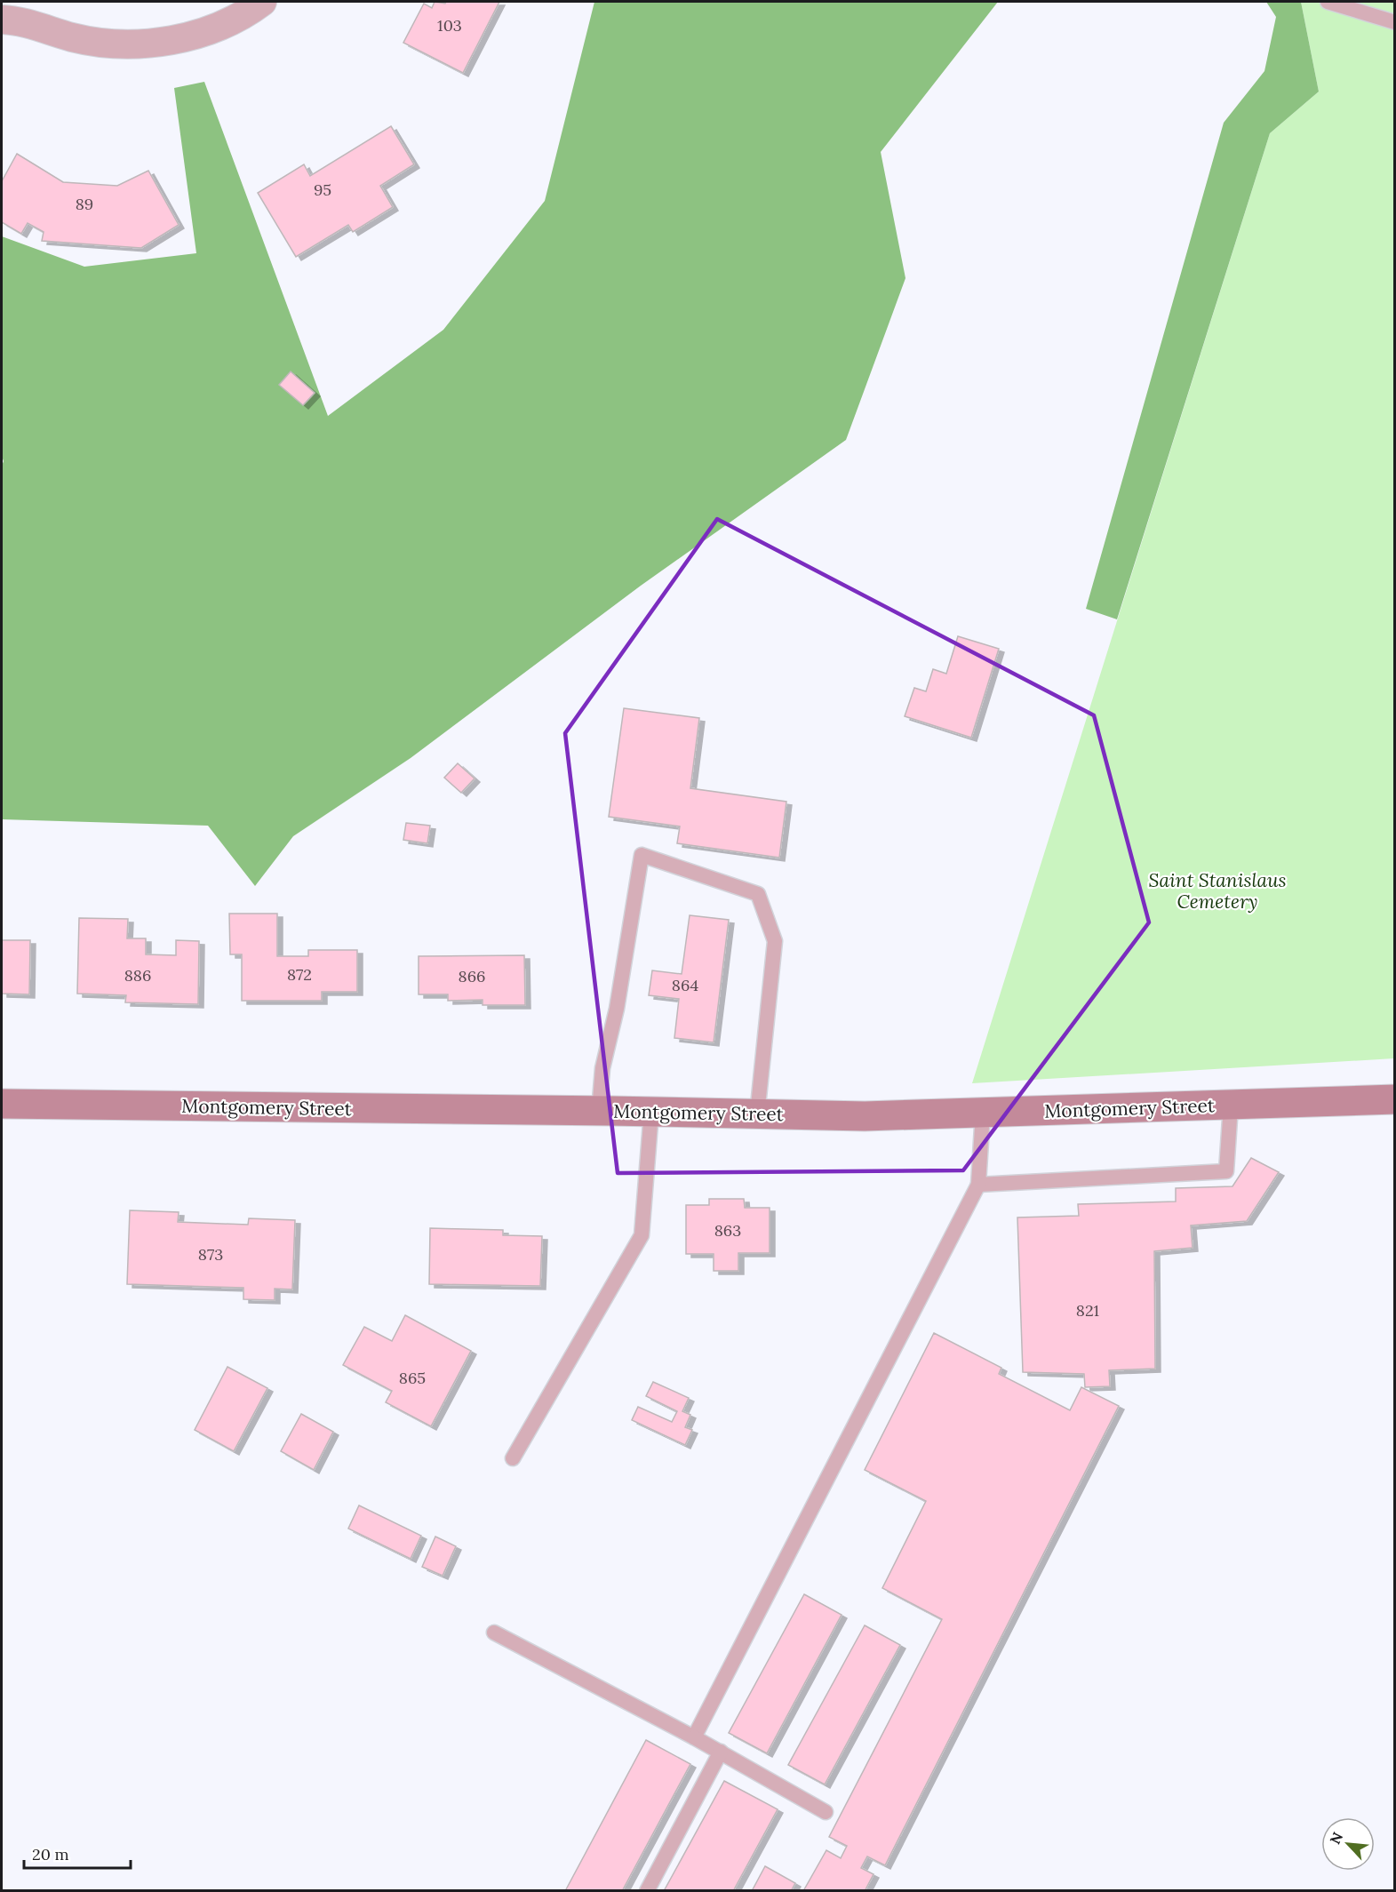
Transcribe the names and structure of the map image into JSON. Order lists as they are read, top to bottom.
{
  "streets": {
    "main road": ["Montgomery Street"]
  },
  "parks": ["Saint Stanislaus Cemetery"],
  "house_numbers": [
    "103",
    "95",
    "89",
    "872",
    "886",
    "866",
    "864",
    "863",
    "873",
    "821",
    "865"
  ],
  "scale_bar": "20 m",
  "north": "top left"
}
